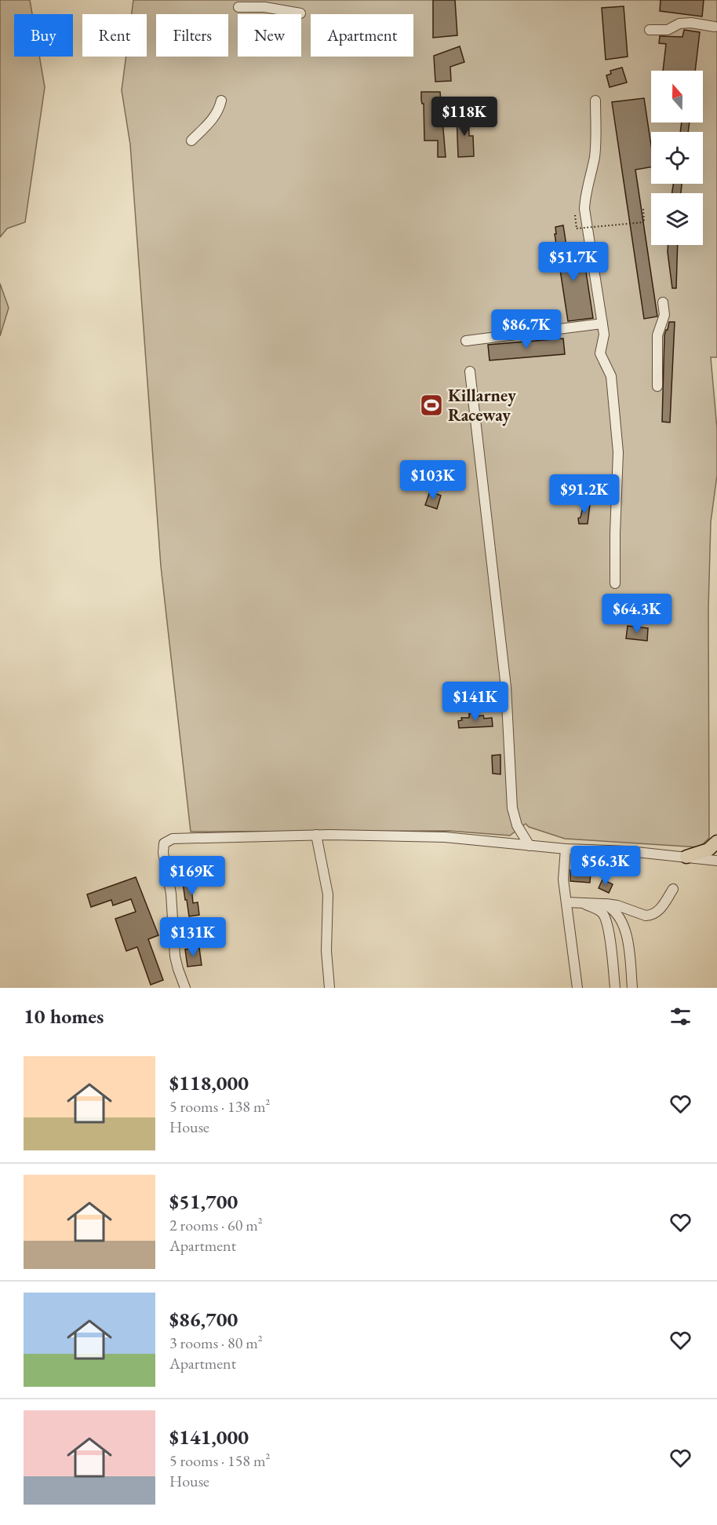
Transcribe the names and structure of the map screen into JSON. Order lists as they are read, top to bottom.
{
  "places": {
    "sports": ["Killarney Raceway"]
  },
  "north": "top",
  "page": {
    "chip": [
      "Buy",
      "Rent",
      "Filters",
      "New",
      "Apartment"
    ],
    "price": [
      "$118K",
      "$51.7K",
      "$86.7K",
      "$103K",
      "$91.2K",
      "$64.3K",
      "$141K",
      "$56.3K",
      "$169K",
      "$131K"
    ],
    "heading": "10 homes",
    "list": [
      {
        "name": "$118,000",
        "note": "5 rooms · 138 m² · House"
      },
      {
        "name": "$51,700",
        "note": "2 rooms · 60 m² · Apartment"
      },
      {
        "name": "$86,700",
        "note": "3 rooms · 80 m² · Apartment"
      },
      {
        "name": "$141,000",
        "note": "5 rooms · 158 m² · House"
      }
    ]
  }
}
